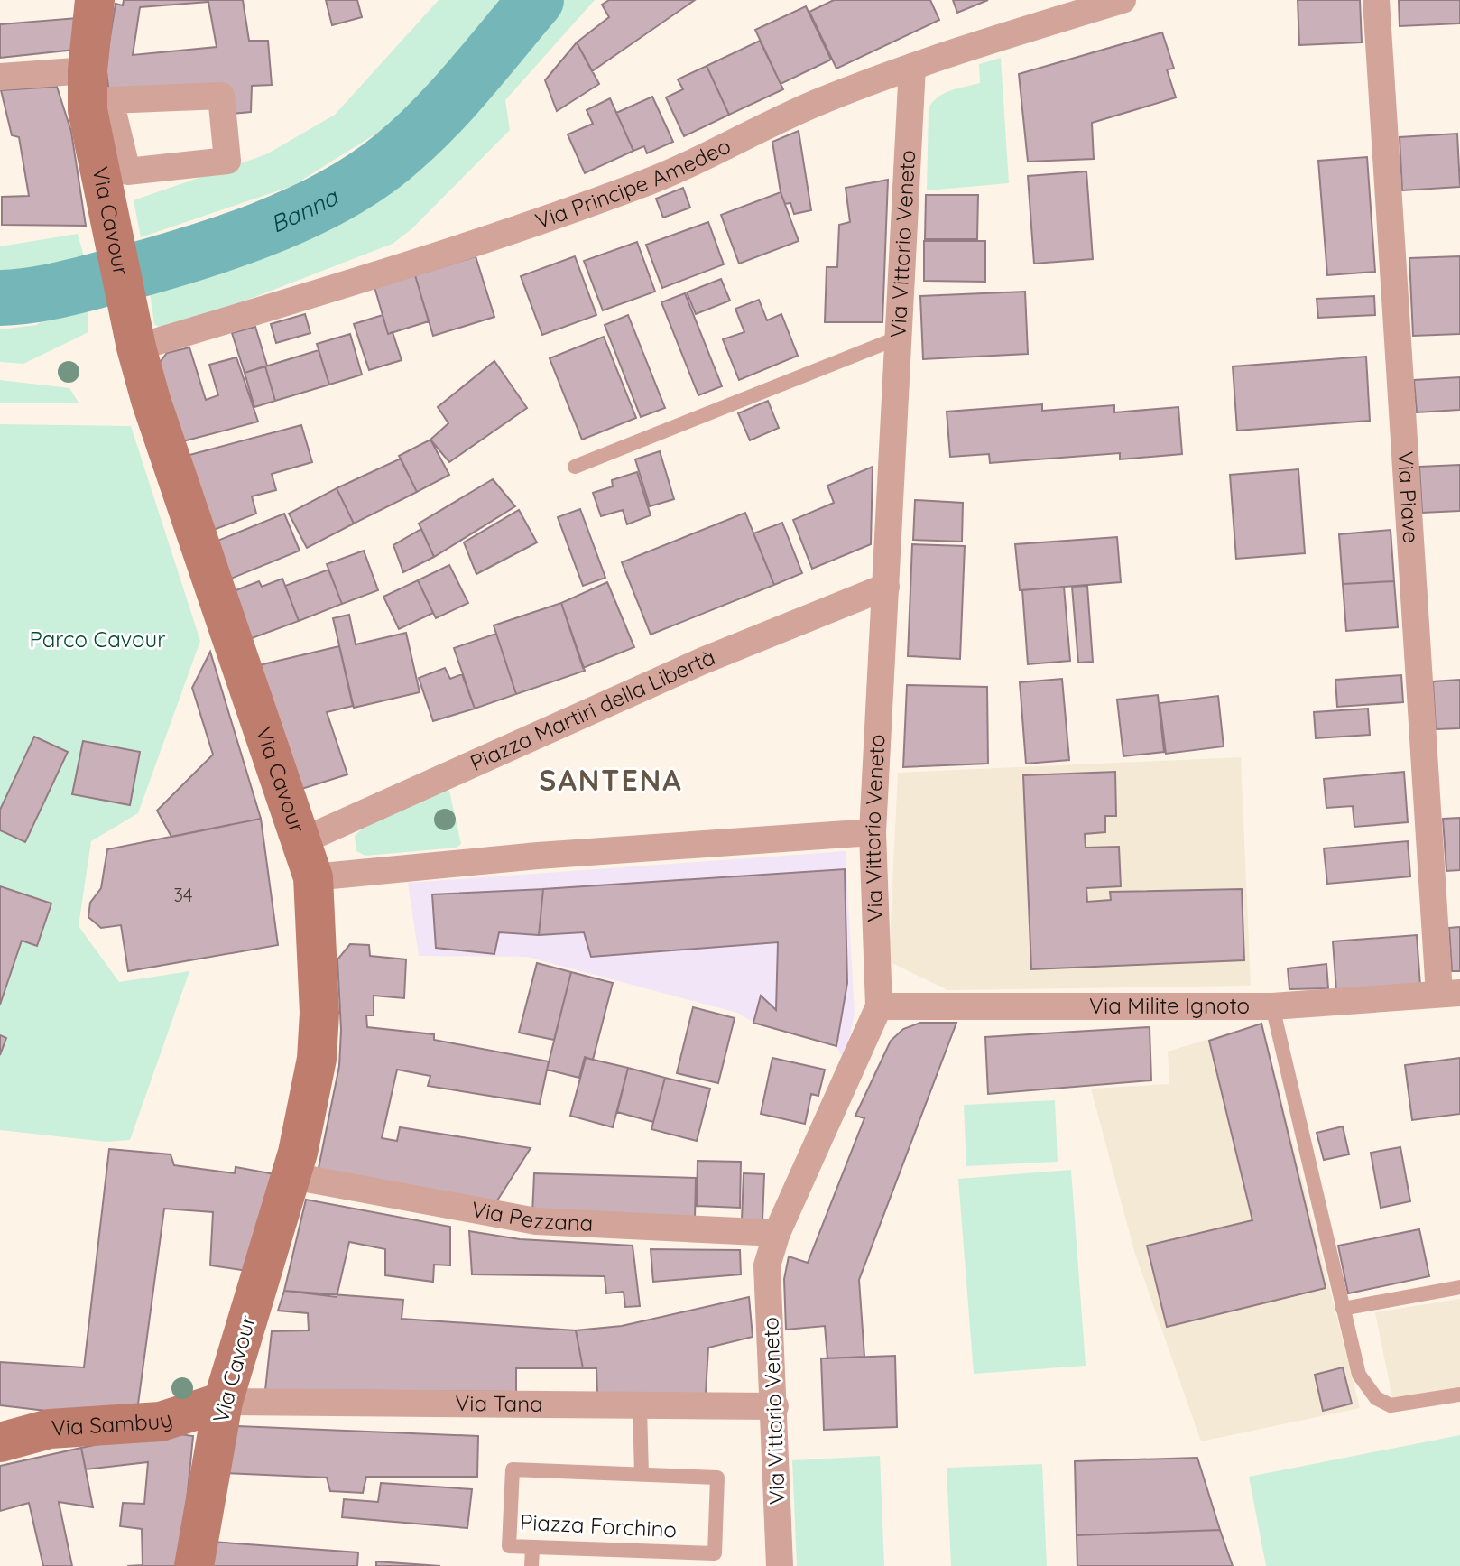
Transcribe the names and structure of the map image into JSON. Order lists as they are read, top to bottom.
{
  "streets": {
    "street": [
      "Via Principe Amedeo",
      "Via Cavour",
      "Via Vittorio Veneto",
      "Via Piave",
      "Piazza Martiri della Libertà",
      "Via Milite Ignoto",
      "Via Pezzana",
      "Via Tana",
      "Via Sambuy"
    ],
    "lane": ["Piazza Forchino"]
  },
  "crossings": [
    ["Via Principe Amedeo", "Via Cavour"],
    ["Via Principe Amedeo", "Via Vittorio Veneto"],
    ["Via Cavour", "Piazza Martiri della Libertà"],
    ["Via Cavour", "Via Pezzana"],
    ["Via Cavour", "Via Tana"],
    ["Via Cavour", "Via Sambuy"],
    ["Via Vittorio Veneto", "Piazza Martiri della Libertà"],
    ["Via Vittorio Veneto", "Via Milite Ignoto"],
    ["Via Vittorio Veneto", "Via Pezzana"],
    ["Via Vittorio Veneto", "Via Tana"],
    ["Via Piave", "Via Milite Ignoto"],
    ["Via Tana", "Via Sambuy"]
  ],
  "districts": ["SANTENA"],
  "water": ["Banna"],
  "parks": ["Parco Cavour"],
  "house_numbers": ["34"]
}
